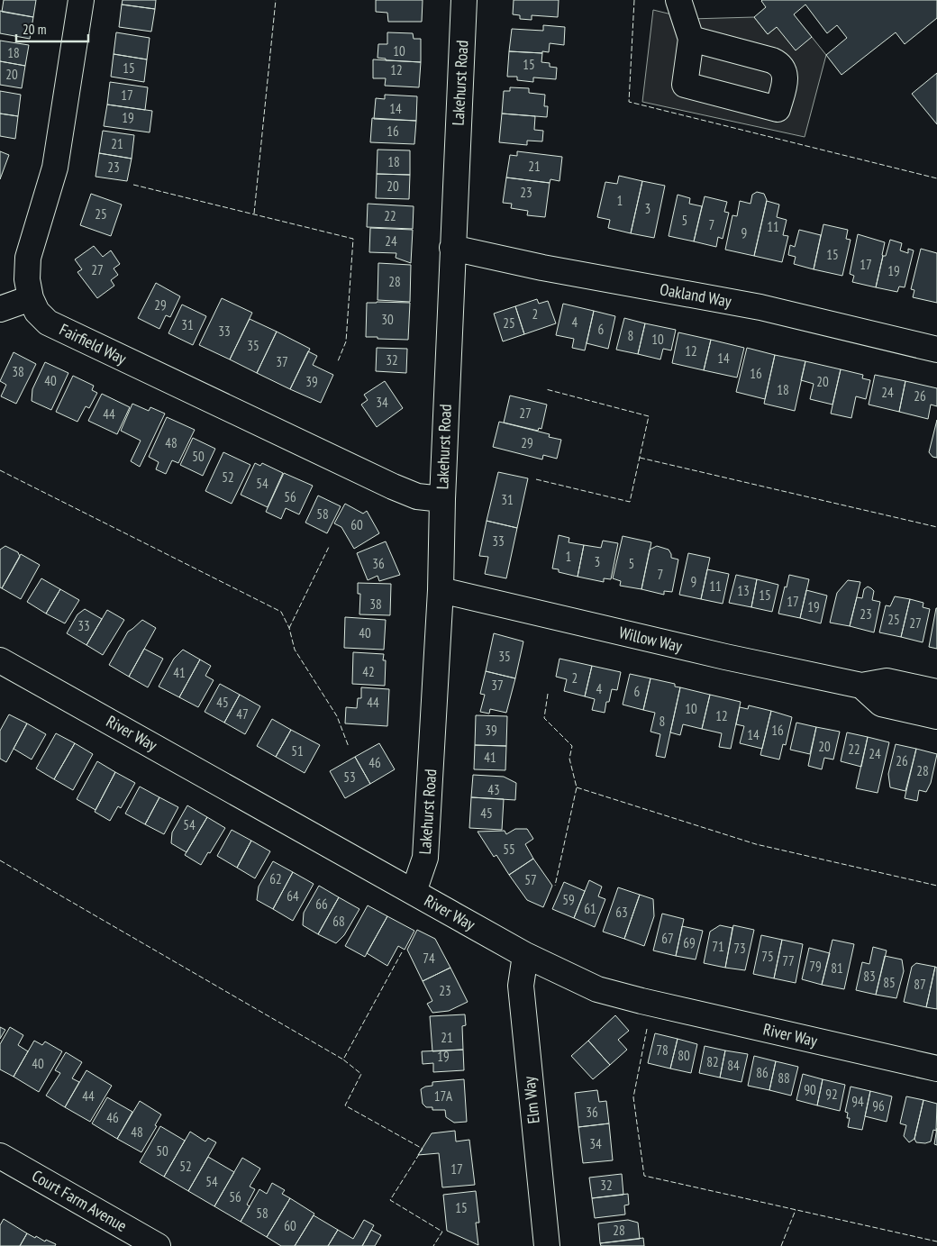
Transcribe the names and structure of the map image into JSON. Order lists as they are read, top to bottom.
{
  "streets": {
    "street": [
      "Lakehurst Road",
      "Oakland Way",
      "Fairfield Way",
      "Willow Way",
      "River Way",
      "Elm Way",
      "Court Farm Avenue"
    ]
  },
  "crossings": [
    ["Lakehurst Road", "Oakland Way"],
    ["Lakehurst Road", "Fairfield Way"],
    ["Lakehurst Road", "Willow Way"],
    ["Lakehurst Road", "River Way"],
    ["River Way", "Elm Way"]
  ],
  "house_numbers": [
    "10",
    "18",
    "15",
    "15",
    "12",
    "20",
    "17",
    "14",
    "19",
    "16",
    "21",
    "18",
    "21",
    "23",
    "20",
    "23",
    "1",
    "3",
    "25",
    "22",
    "5",
    "7",
    "11",
    "9",
    "24",
    "15",
    "17",
    "27",
    "19",
    "28",
    "29",
    "2",
    "30",
    "4",
    "25",
    "31",
    "6",
    "33",
    "8",
    "10",
    "35",
    "12",
    "14",
    "32",
    "37",
    "38",
    "16",
    "40",
    "39",
    "20",
    "18",
    "24",
    "26",
    "34",
    "27",
    "44",
    "48",
    "29",
    "50",
    "52",
    "54",
    "56",
    "31",
    "58",
    "60",
    "33",
    "1",
    "3",
    "36",
    "5",
    "7",
    "9",
    "11",
    "13",
    "15",
    "17",
    "38",
    "19",
    "23",
    "25",
    "27",
    "33",
    "40",
    "35",
    "42",
    "41",
    "2",
    "37",
    "4",
    "6",
    "45",
    "44",
    "10",
    "47",
    "12",
    "8",
    "39",
    "16",
    "14",
    "20",
    "22",
    "51",
    "24",
    "41",
    "26",
    "46",
    "28",
    "53",
    "43",
    "45",
    "54",
    "55",
    "62",
    "57",
    "64",
    "59",
    "66",
    "61",
    "63",
    "68",
    "67",
    "69",
    "71",
    "73",
    "75",
    "74",
    "77",
    "79",
    "81",
    "83",
    "85",
    "87",
    "23",
    "21",
    "78",
    "80",
    "19",
    "82",
    "40",
    "84",
    "86",
    "88",
    "90",
    "92",
    "44",
    "17A",
    "94",
    "96",
    "36",
    "46",
    "48",
    "34",
    "50",
    "52",
    "17",
    "54",
    "32",
    "56",
    "15",
    "58",
    "60",
    "28"
  ],
  "scale_bar": "20 m"
}
